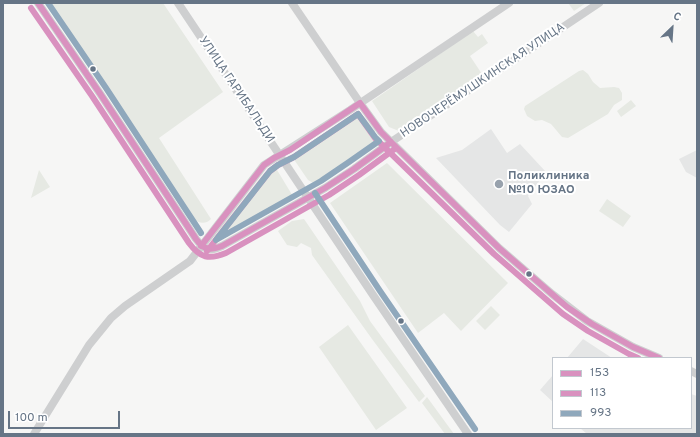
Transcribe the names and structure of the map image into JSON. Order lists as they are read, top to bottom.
{
  "streets": {
    "street": ["НОВОЧЕРЁМУШКИНСКАЯ УЛИЦА", "УЛИЦА ГАРИБАЛЬДИ"]
  },
  "crossings": [
    ["НОВОЧЕРЁМУШКИНСКАЯ УЛИЦА", "УЛИЦА ГАРИБАЛЬДИ"]
  ],
  "places": ["Поликлиника №10 ЮЗАО"],
  "lines": ["transit line 153", "transit line 993", "transit line 113"],
  "legend": ["153", "113", "993"],
  "scale_bar": "100 m",
  "north": "top right"
}
